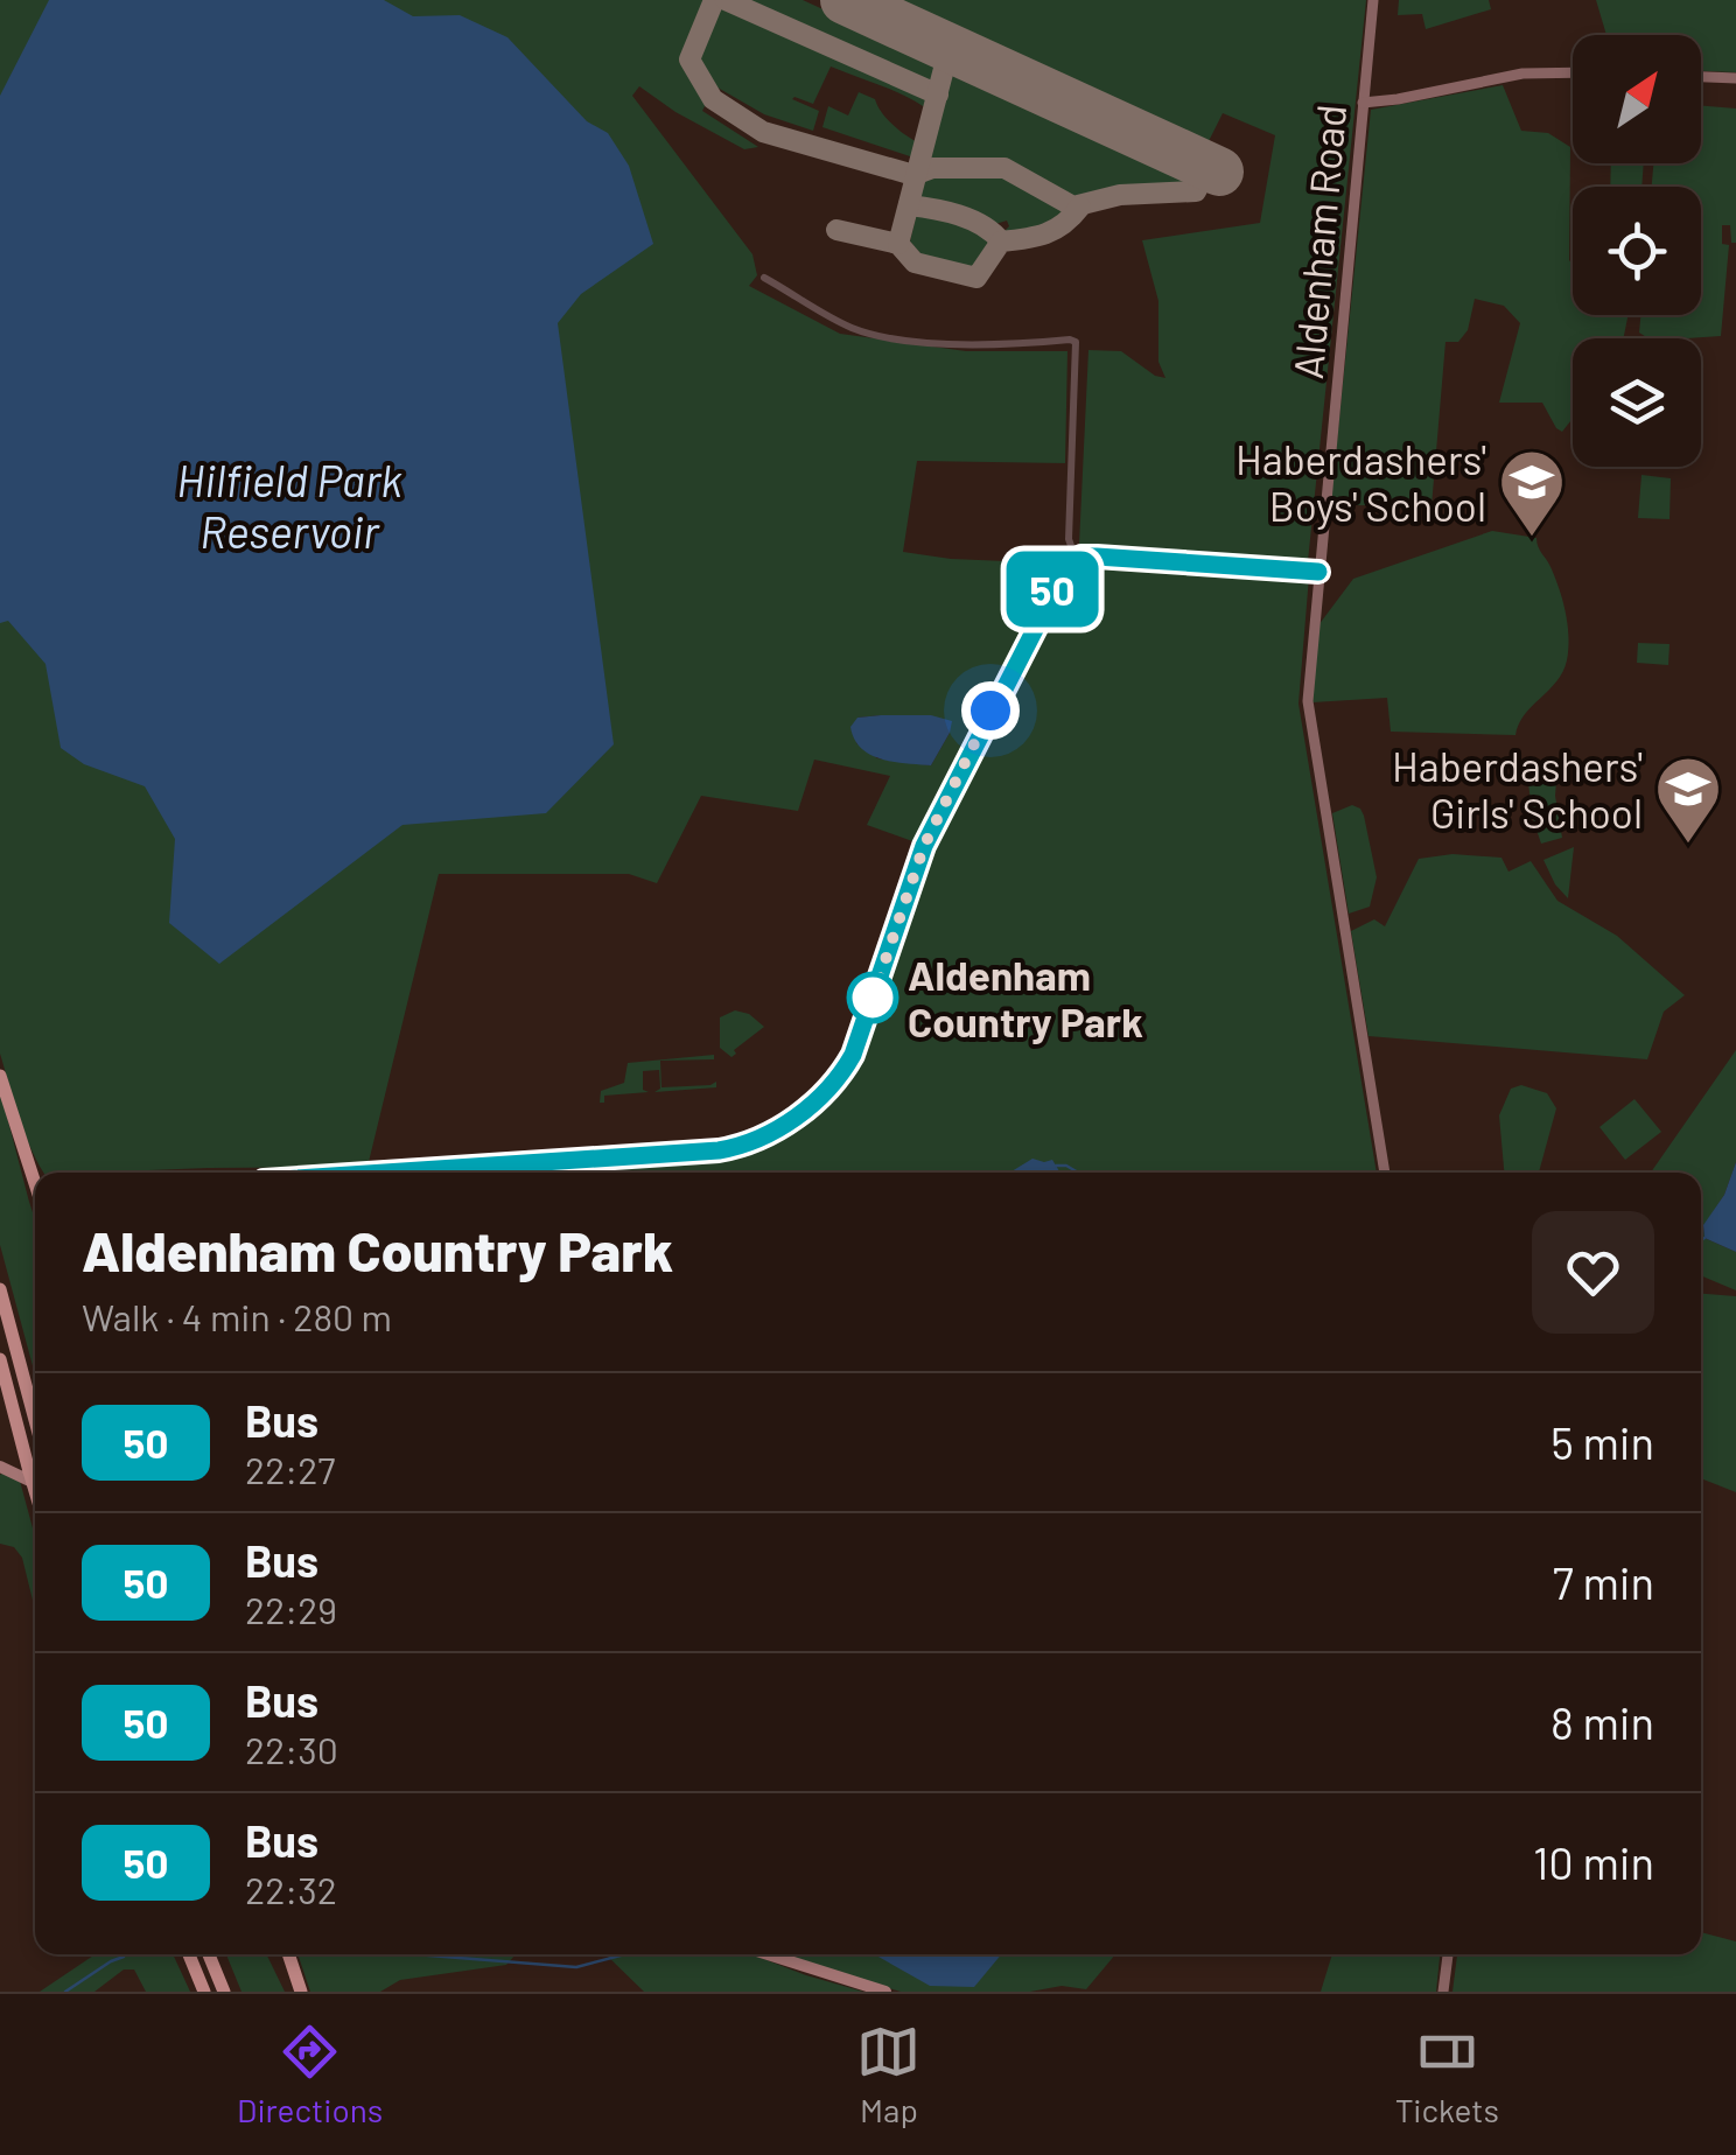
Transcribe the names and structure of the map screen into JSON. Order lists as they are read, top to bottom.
{
  "streets": {
    "street": ["Aldenham Road"]
  },
  "water": ["Hilfield Park Reservoir"],
  "places": {
    "school or university": ["Haberdashers' Boys' School", "Haberdashers' Girls' School"],
    "other": ["Aldenham Country Park"]
  },
  "lines": ["bus line 50"],
  "north": "top right",
  "page": {
    "on_map": "50",
    "heading": ["Aldenham Country Park", "Walk · 4 min · 280 m"],
    "list": [
      {
        "mark": "50",
        "name": "Bus",
        "note": "22:27",
        "value": "5 min"
      },
      {
        "mark": "50",
        "name": "Bus",
        "note": "22:29",
        "value": "7 min"
      },
      {
        "mark": "50",
        "name": "Bus",
        "note": "22:30",
        "value": "8 min"
      },
      {
        "mark": "50",
        "name": "Bus",
        "note": "22:32",
        "value": "10 min"
      }
    ],
    "tabs": ["Directions", "Map", "Tickets"]
  }
}
